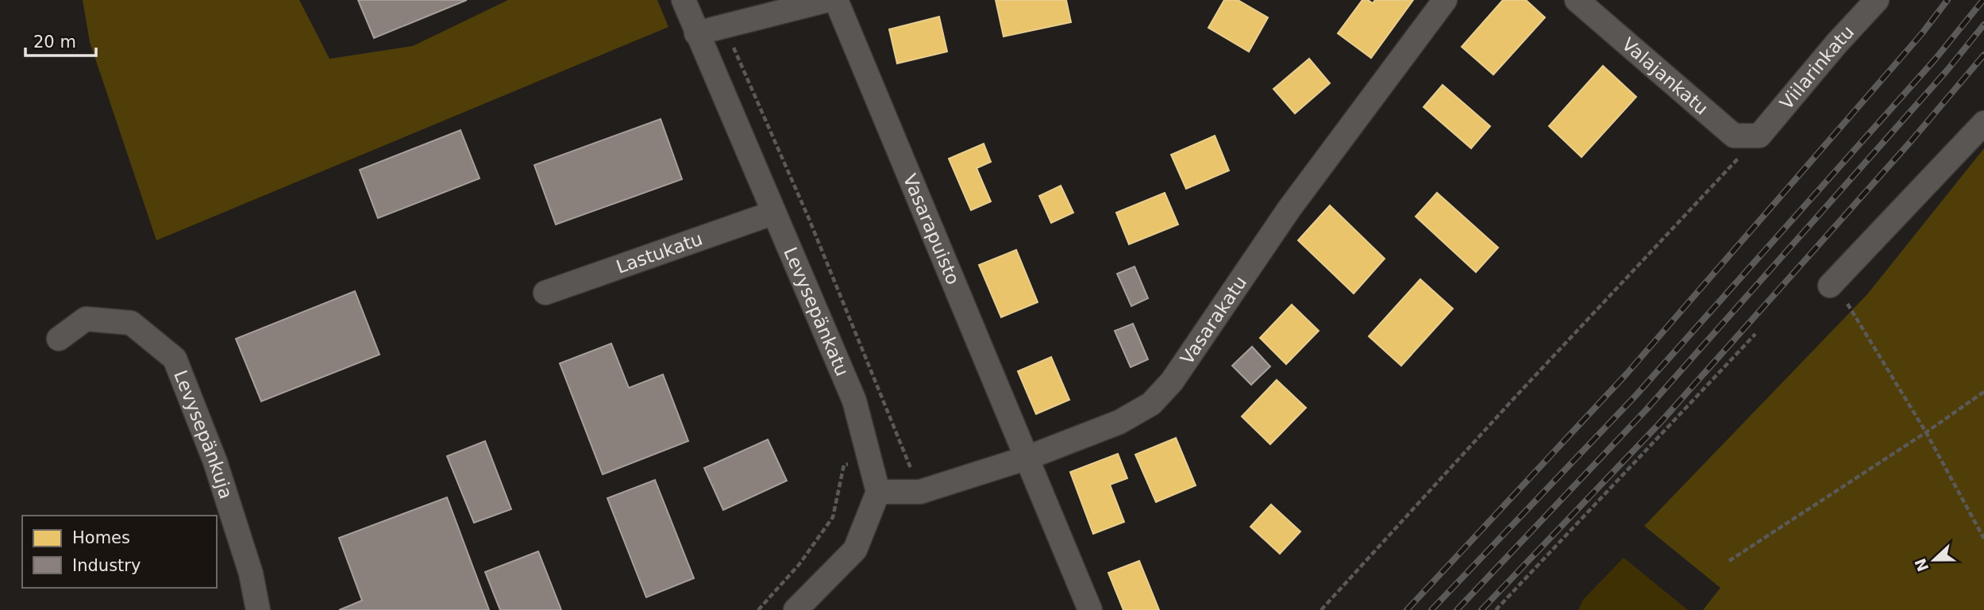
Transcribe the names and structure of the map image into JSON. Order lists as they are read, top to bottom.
{
  "streets": {
    "street": [
      "Viilarinkatu",
      "Valajankatu",
      "Vasarapuisto",
      "Lastukatu",
      "Levysepänkatu",
      "Vasarakatu",
      "Levysepänkuja"
    ]
  },
  "crossings": [
    ["Viilarinkatu", "Valajankatu"],
    ["Vasarapuisto", "Vasarakatu"],
    ["Lastukatu", "Levysepänkatu"],
    ["Levysepänkatu", "Vasarakatu"]
  ],
  "legend": ["Homes", "Industry"],
  "scale_bar": "20 m",
  "north": "left"
}
